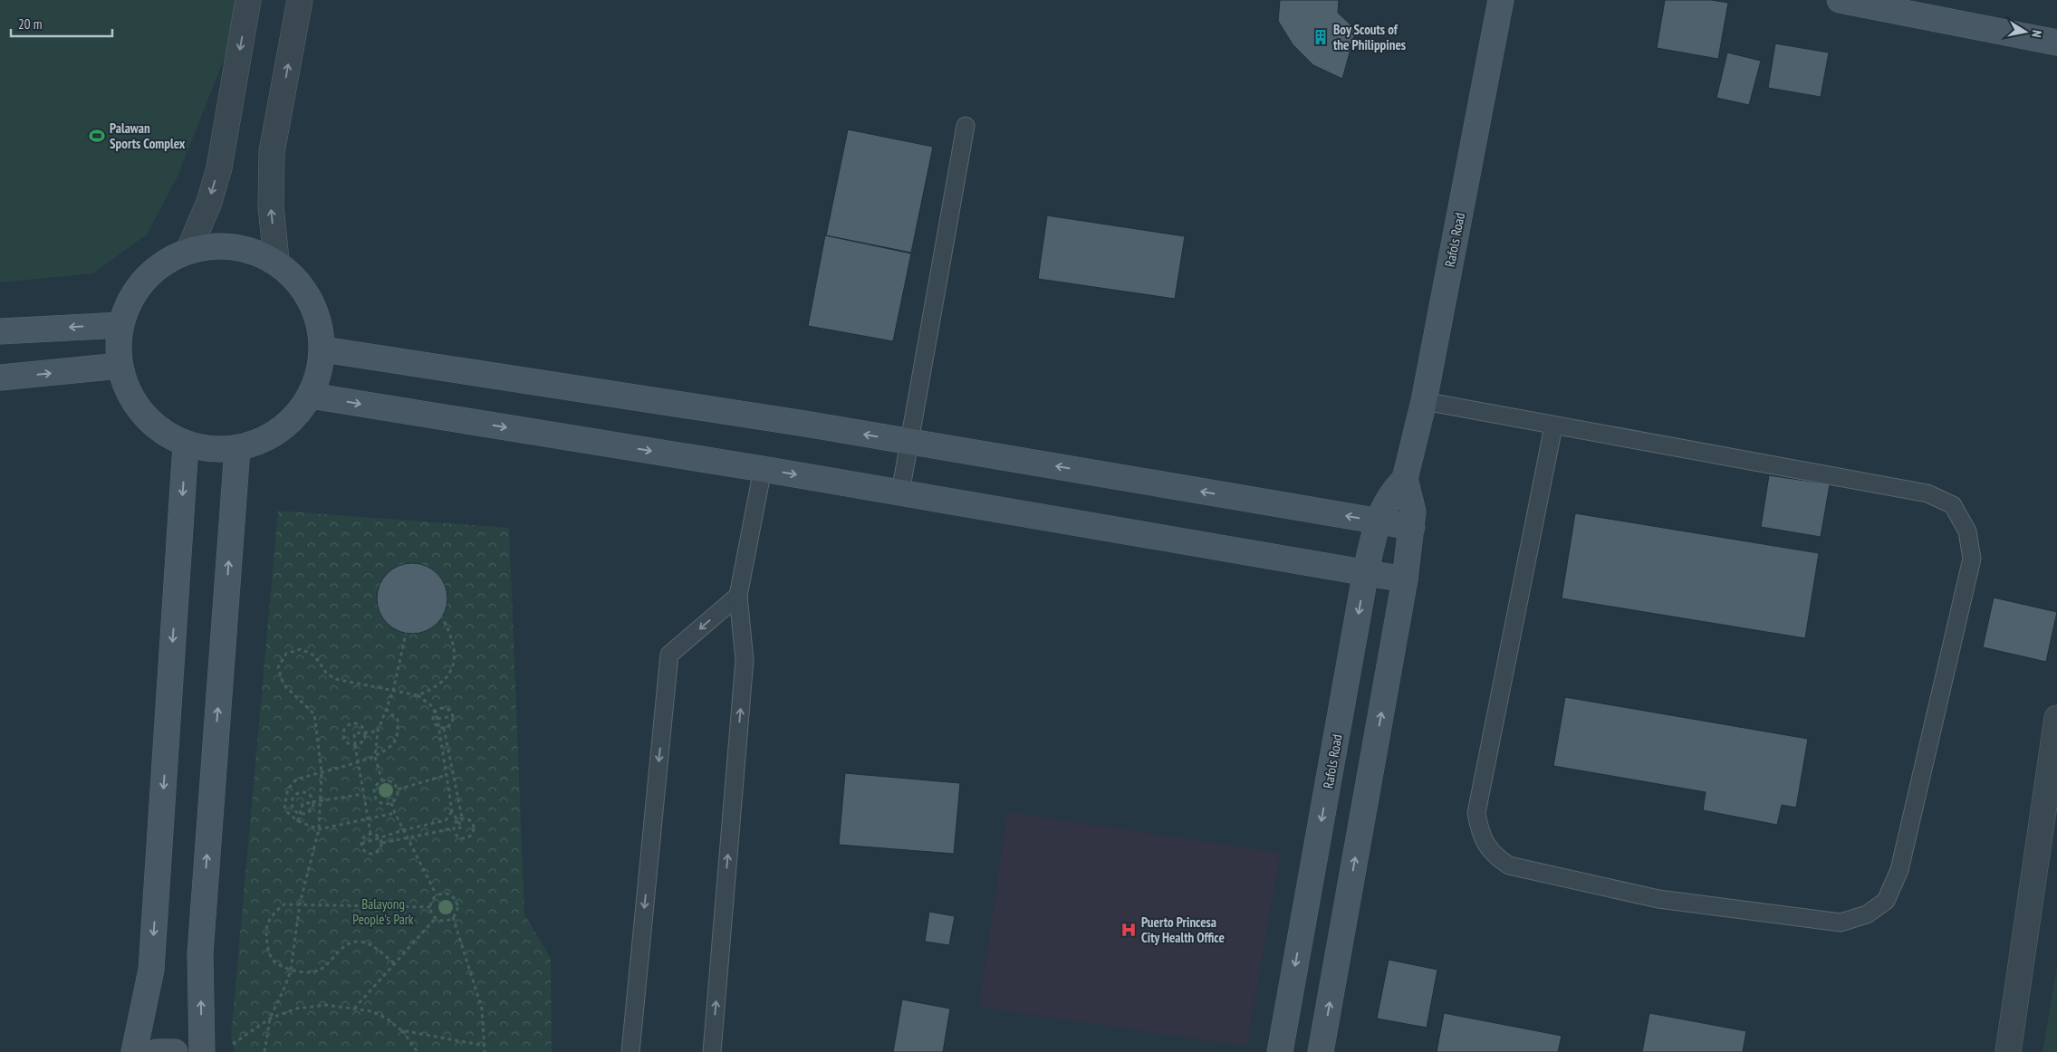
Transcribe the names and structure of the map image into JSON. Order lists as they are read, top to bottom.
{
  "streets": {
    "street": ["Rafols Road"]
  },
  "parks": ["Balayong People's Park"],
  "places": {
    "building": ["Boy Scouts of the Philippines"],
    "sports": ["Palawan Sports Complex"],
    "hospital": ["Puerto Princesa City Health Office"]
  },
  "scale_bar": "20 m",
  "north": "right"
}
